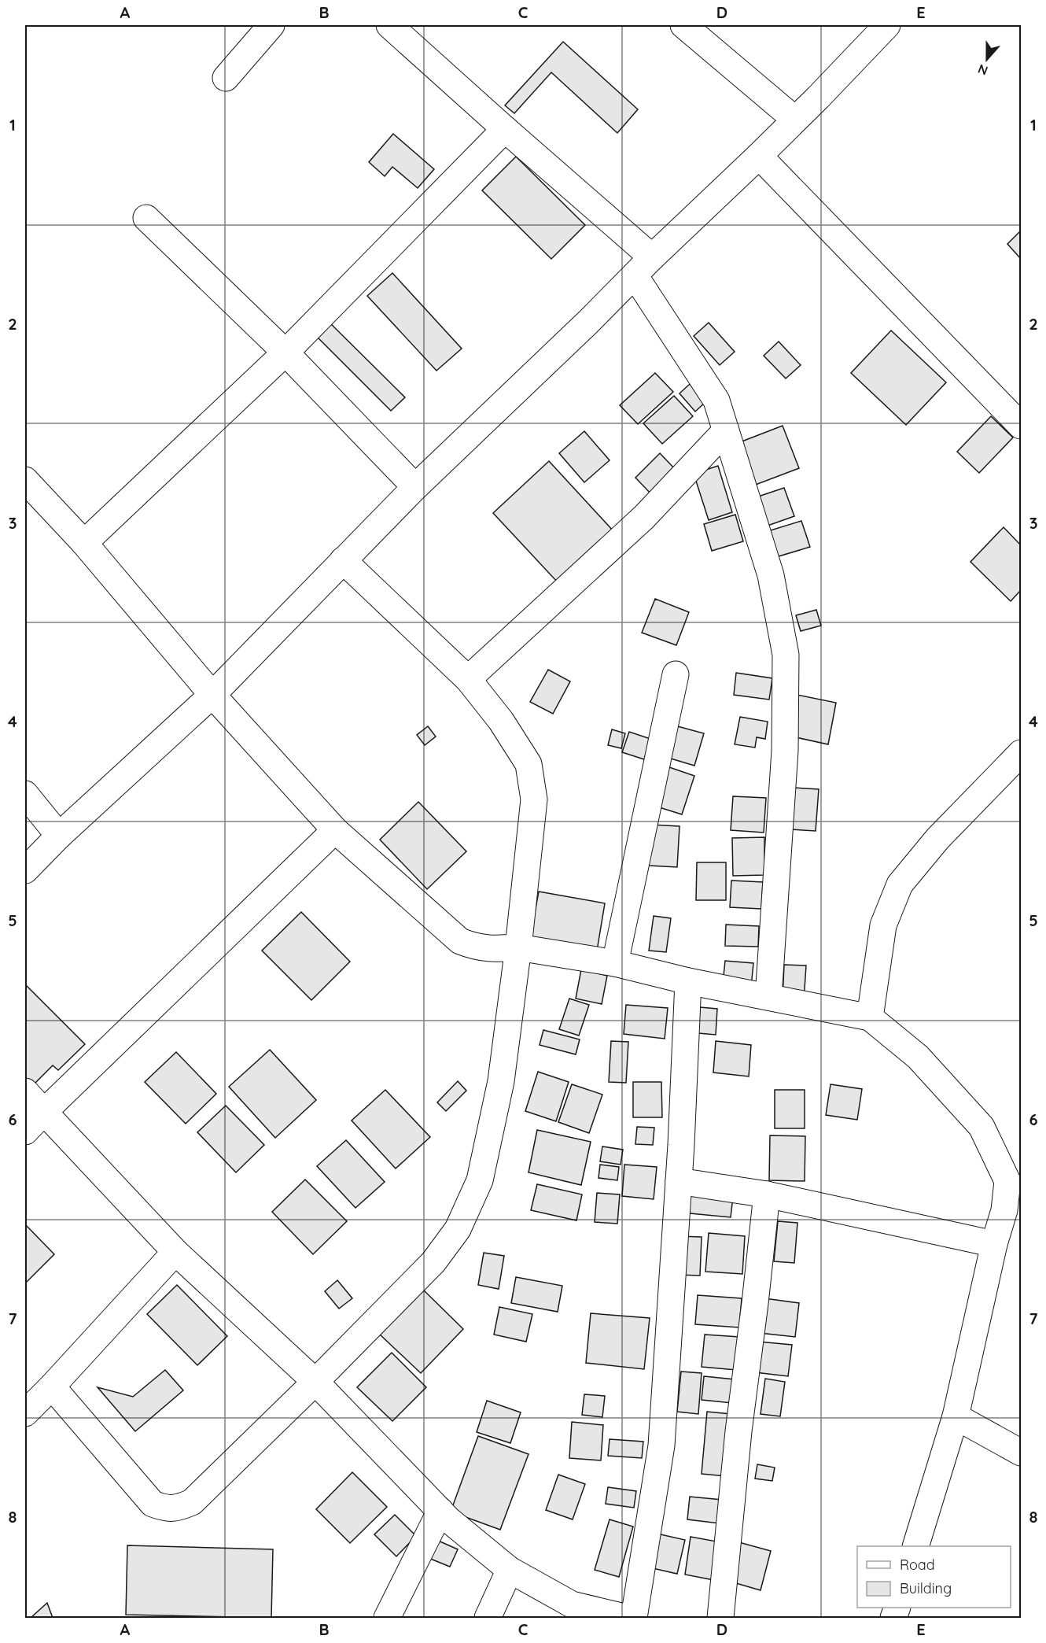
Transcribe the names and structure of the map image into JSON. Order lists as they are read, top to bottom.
{
  "legend": ["Road", "Building"],
  "north": "bottom",
  "grid": {
    "columns": [
      "A",
      "B",
      "C",
      "D",
      "E"
    ],
    "rows": [
      "1",
      "2",
      "3",
      "4",
      "5",
      "6",
      "7",
      "8"
    ]
  }
}
